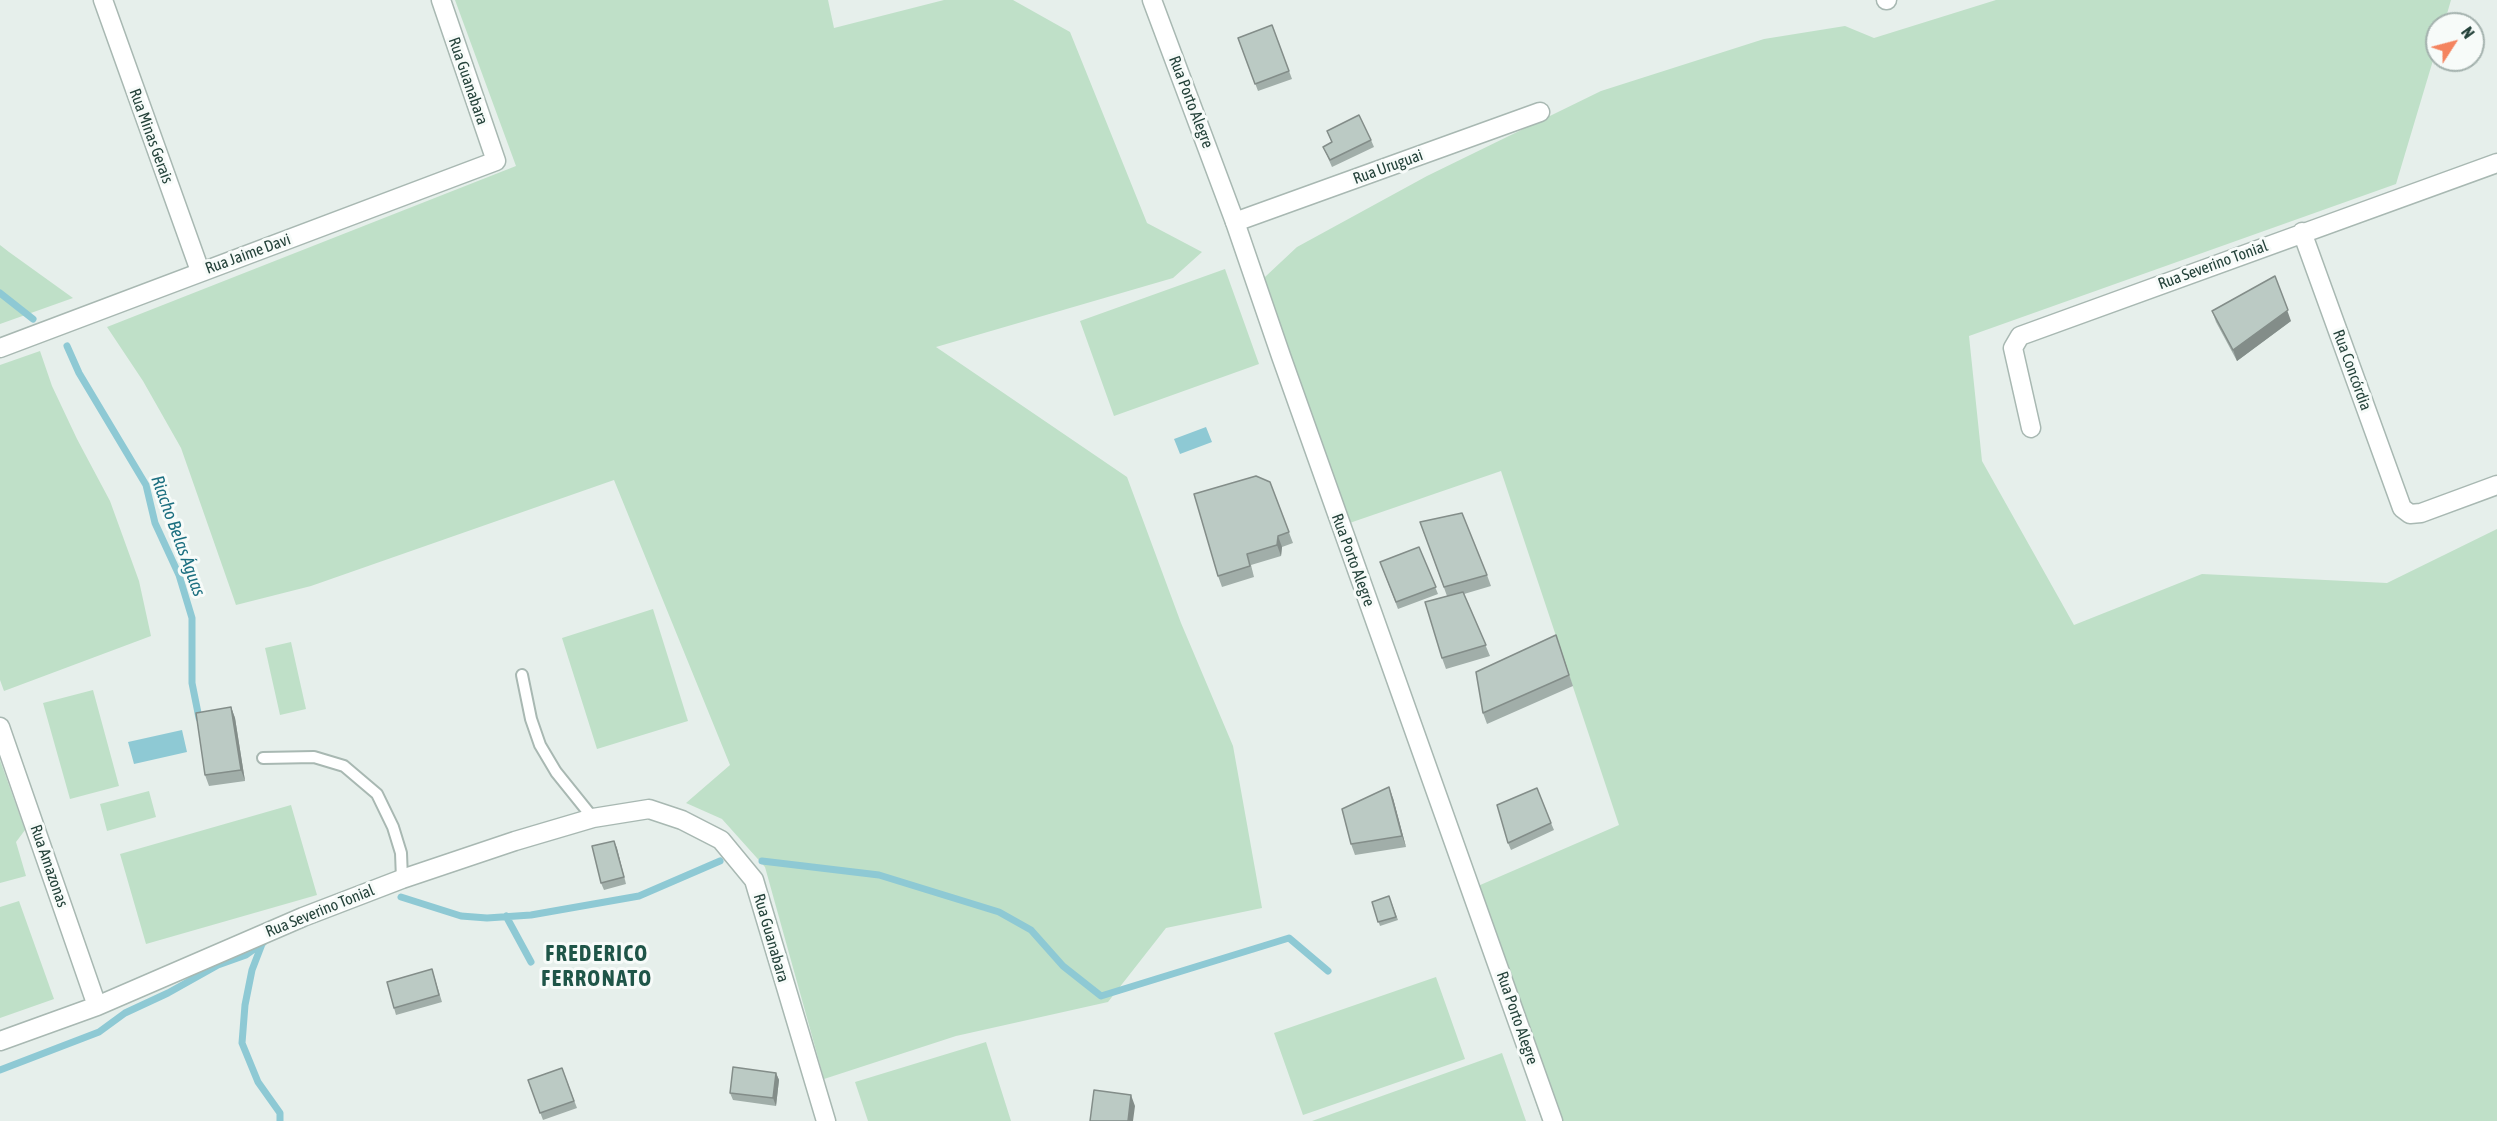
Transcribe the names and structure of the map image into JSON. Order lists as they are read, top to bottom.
{
  "streets": {
    "street": [
      "Rua Guanabara",
      "Rua Porto Alegre",
      "Rua Minas Gerais",
      "Rua Uruguai",
      "Rua Jaime Davi",
      "Rua Severino Tonial",
      "Rua Concórdia",
      "Rua Amazonas"
    ]
  },
  "crossings": [
    ["Rua Guanabara", "Rua Jaime Davi"],
    ["Rua Guanabara", "Rua Severino Tonial"],
    ["Rua Porto Alegre", "Rua Uruguai"],
    ["Rua Minas Gerais", "Rua Jaime Davi"],
    ["Rua Severino Tonial", "Rua Concórdia"],
    ["Rua Severino Tonial", "Rua Amazonas"]
  ],
  "districts": ["FREDERICO FERRONATO"],
  "water": ["Riacho Belas Águas"],
  "north": "top right"
}
